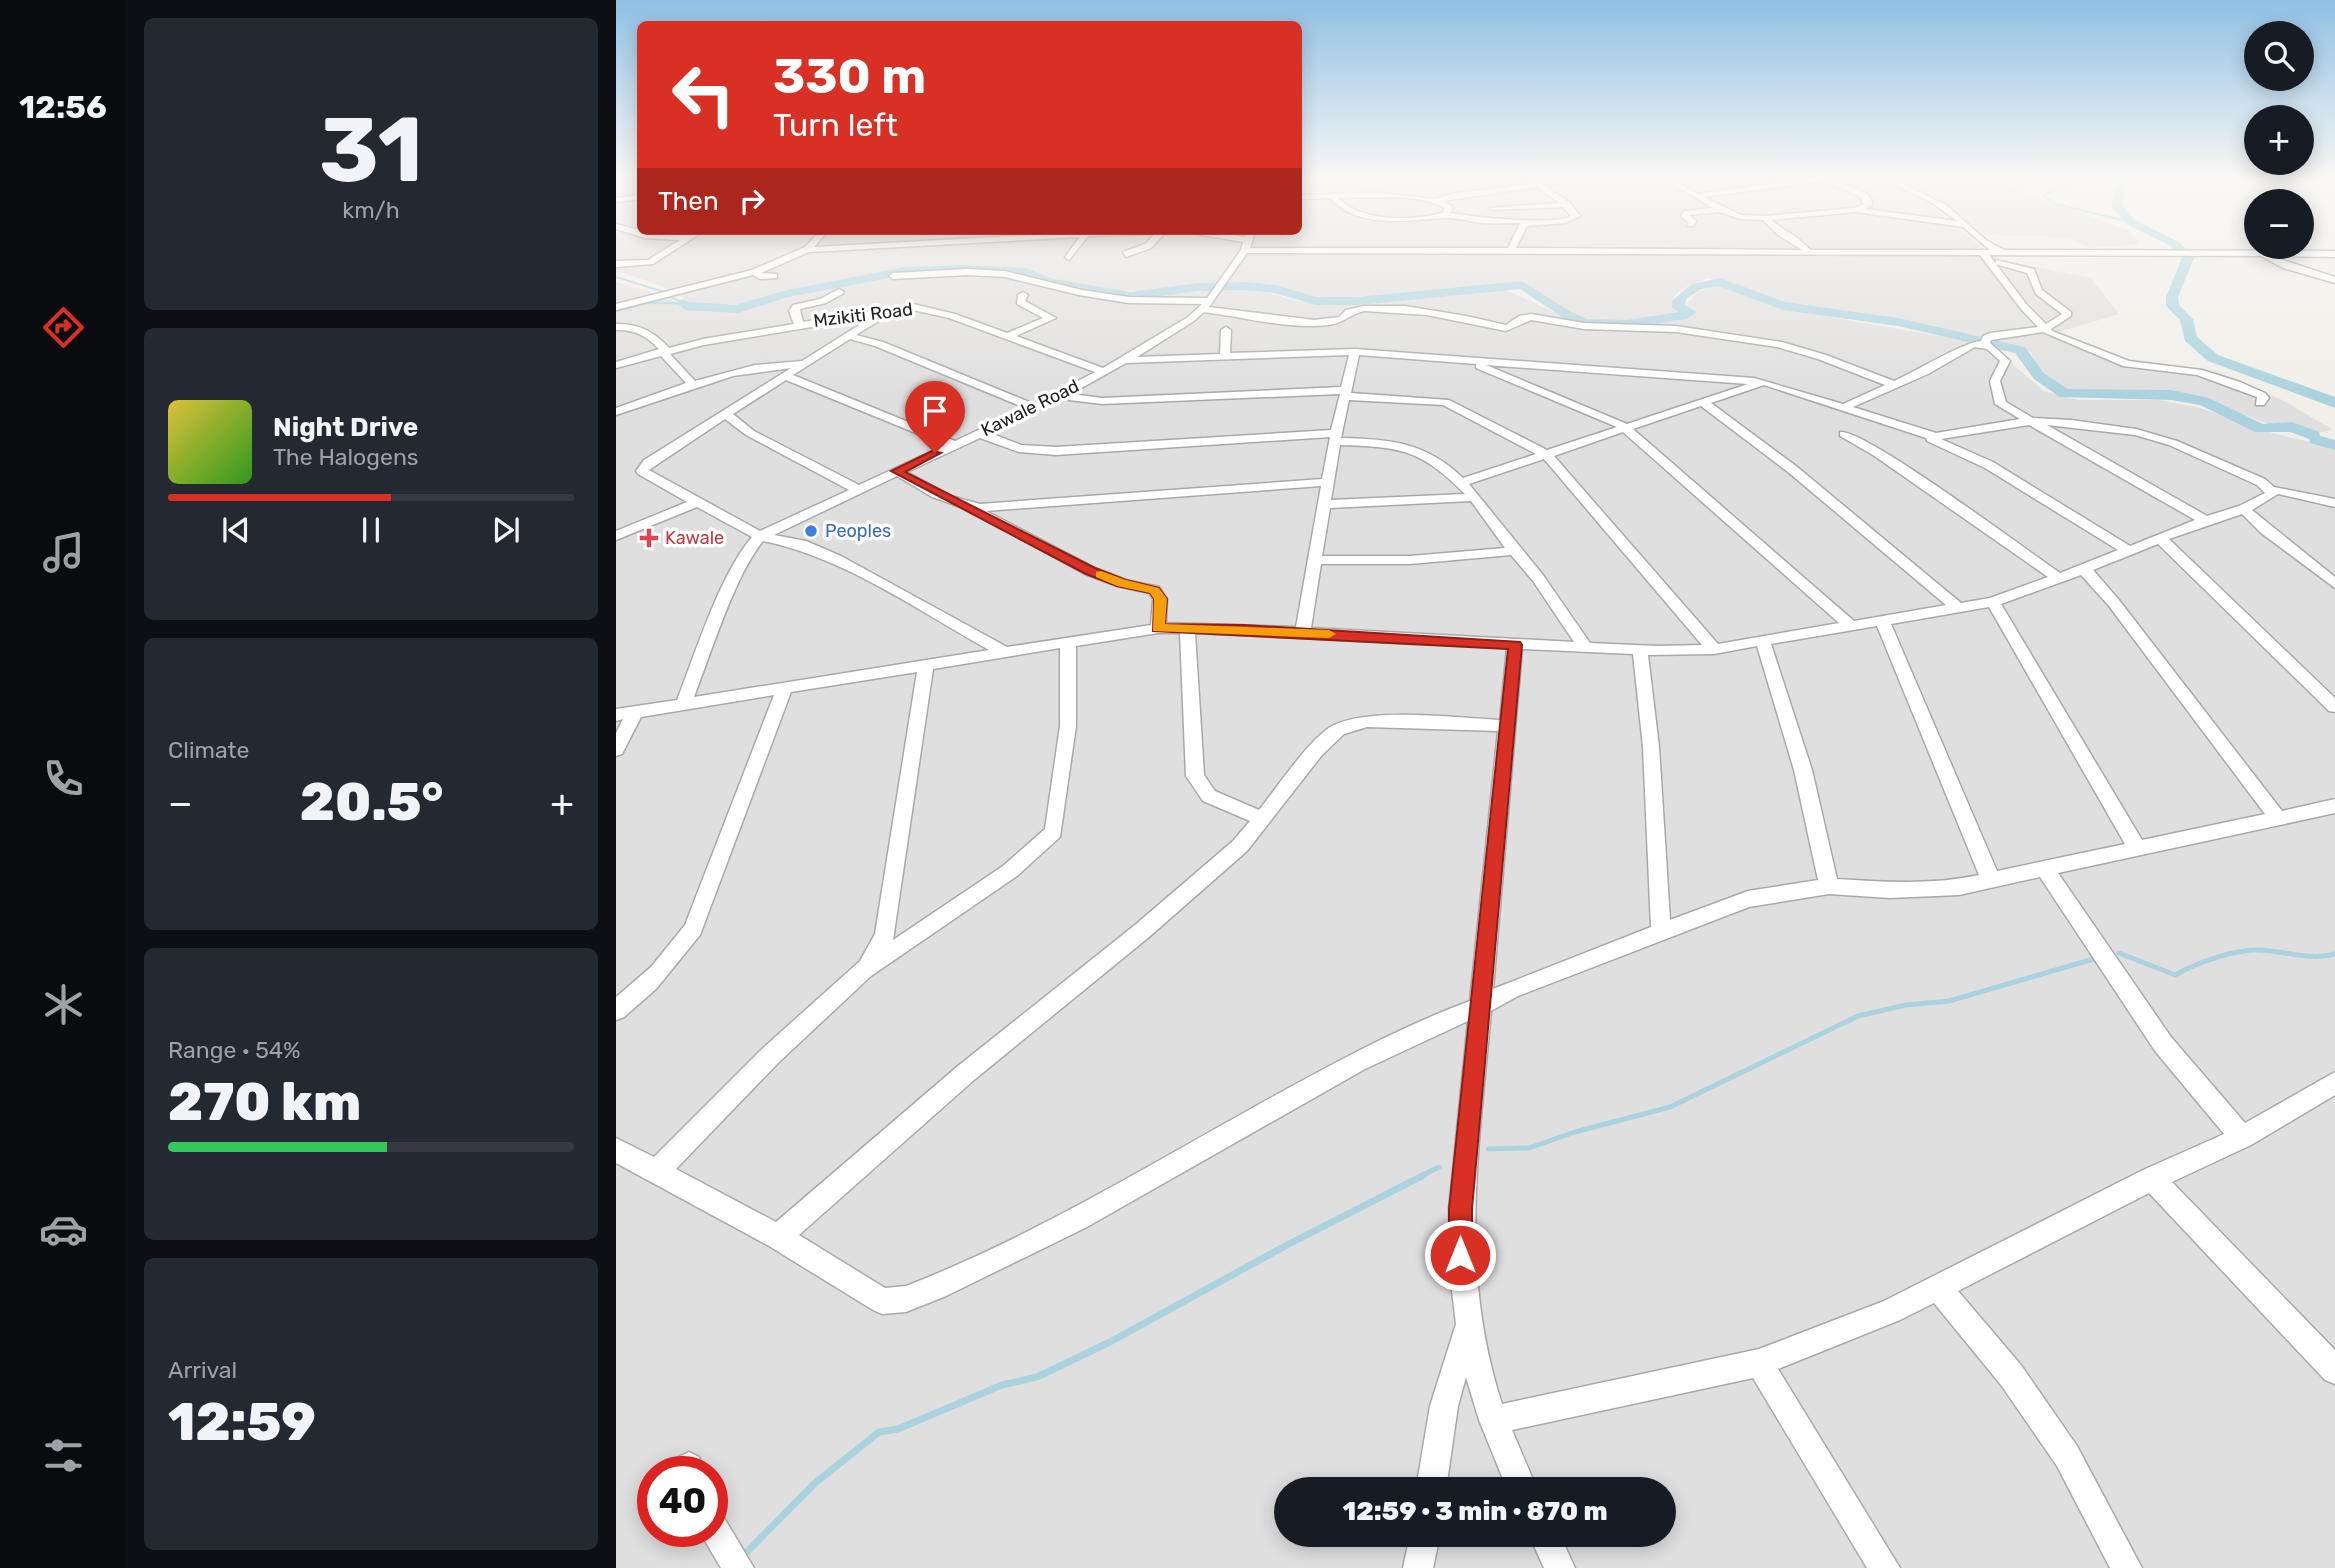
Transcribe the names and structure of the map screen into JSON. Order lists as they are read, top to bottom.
{
  "streets": {
    "street": ["Mzikiti Road", "Kawale Road"]
  },
  "crossings": [
    ["Mzikiti Road", "Kawale Road"]
  ],
  "places": {
    "other": ["Peoples"],
    "health": ["Kawale"]
  },
  "page": {
    "tabs": "12:56",
    "tile": [
      ["31", "km/h"],
      "Climate",
      ["Range · 54%", "270 km"],
      ["Arrival", "12:59"]
    ],
    "map_buttons": ["+", "−"],
    "turn": ["330 m", "Turn left"],
    "then": "Then",
    "song": ["Night Drive", "The Halogens"],
    "heat": ["−", "20.5°", "+"],
    "limit": "40",
    "trip": "12:59 · 3 min · 870 m"
  }
}
